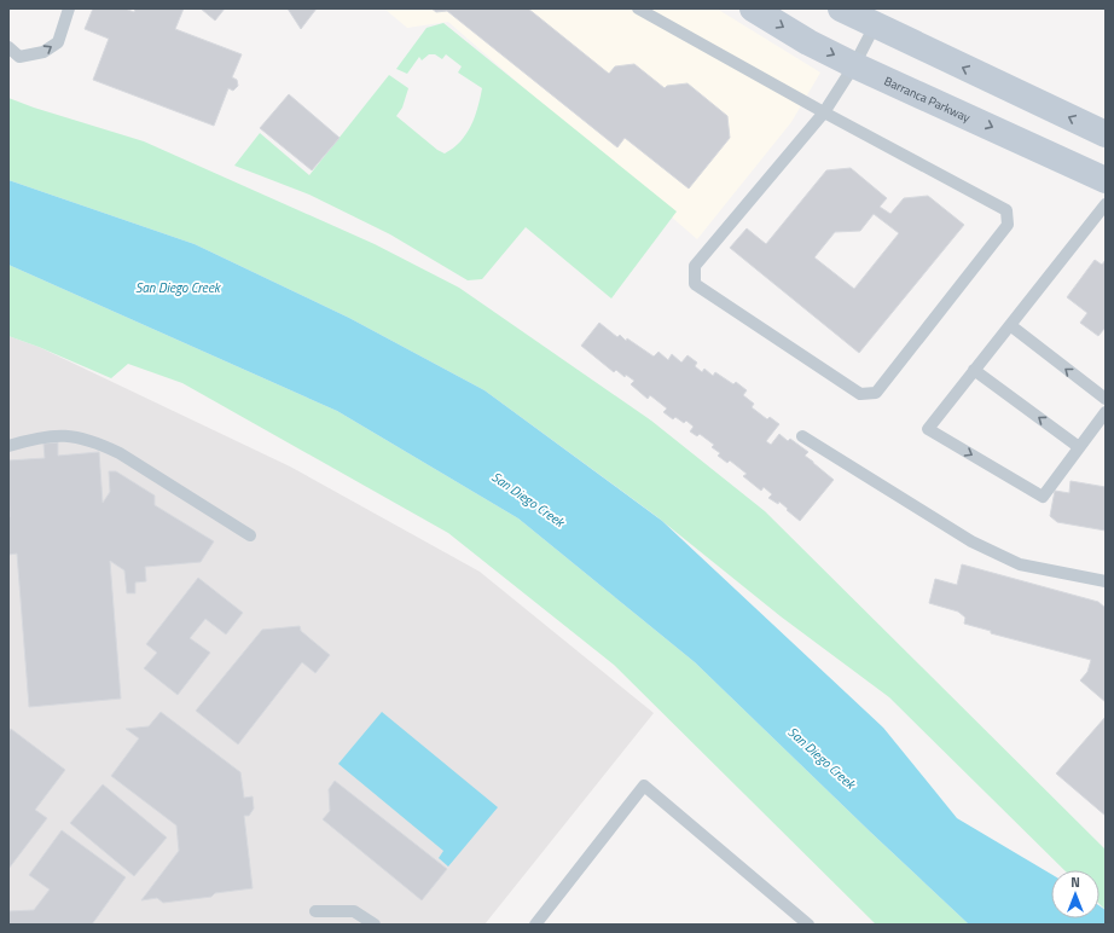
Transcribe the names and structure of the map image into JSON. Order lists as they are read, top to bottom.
{
  "streets": {
    "main road": ["Barranca Parkway"]
  },
  "water": ["San Diego Creek"],
  "north": "top"
}
